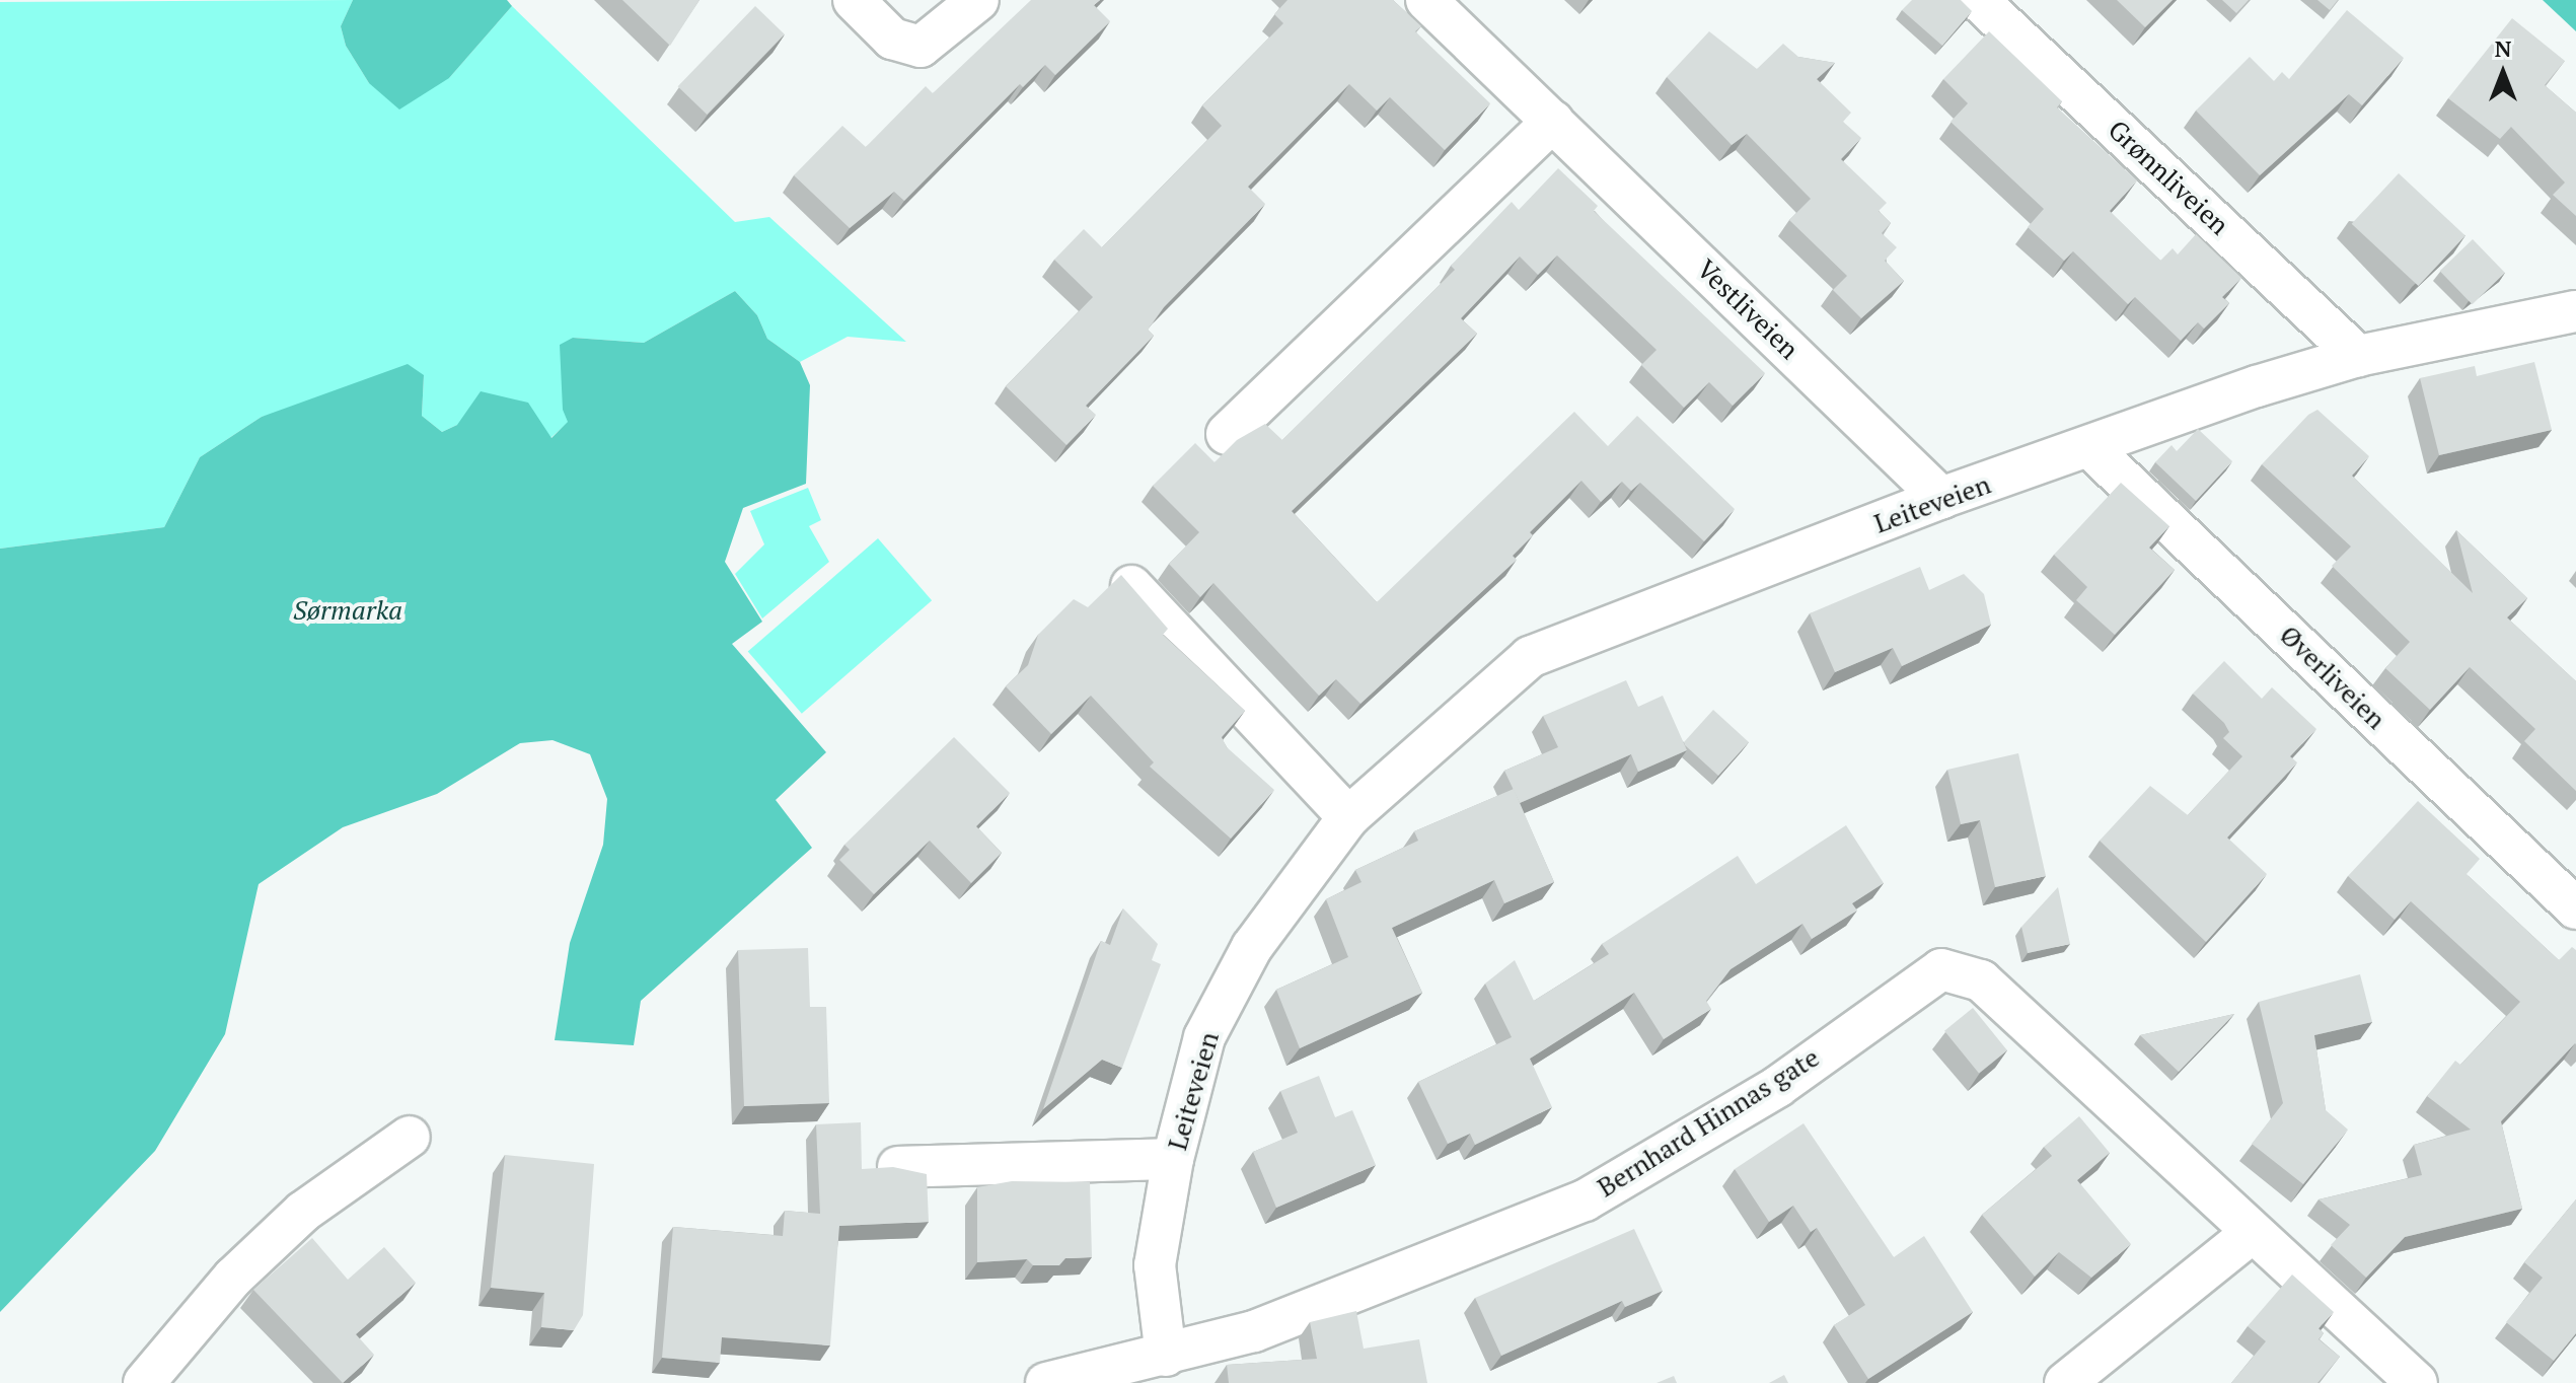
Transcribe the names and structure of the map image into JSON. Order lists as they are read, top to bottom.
{
  "streets": {
    "street": [
      "Grønnliveien",
      "Vestliveien",
      "Leiteveien",
      "Øverliveien",
      "Bernhard Hinnas gate"
    ]
  },
  "crossings": [
    ["Grønnliveien", "Leiteveien"],
    ["Vestliveien", "Leiteveien"],
    ["Leiteveien", "Øverliveien"],
    ["Leiteveien", "Bernhard Hinnas gate"]
  ],
  "parks": ["Sørmarka"],
  "north": "top"
}
